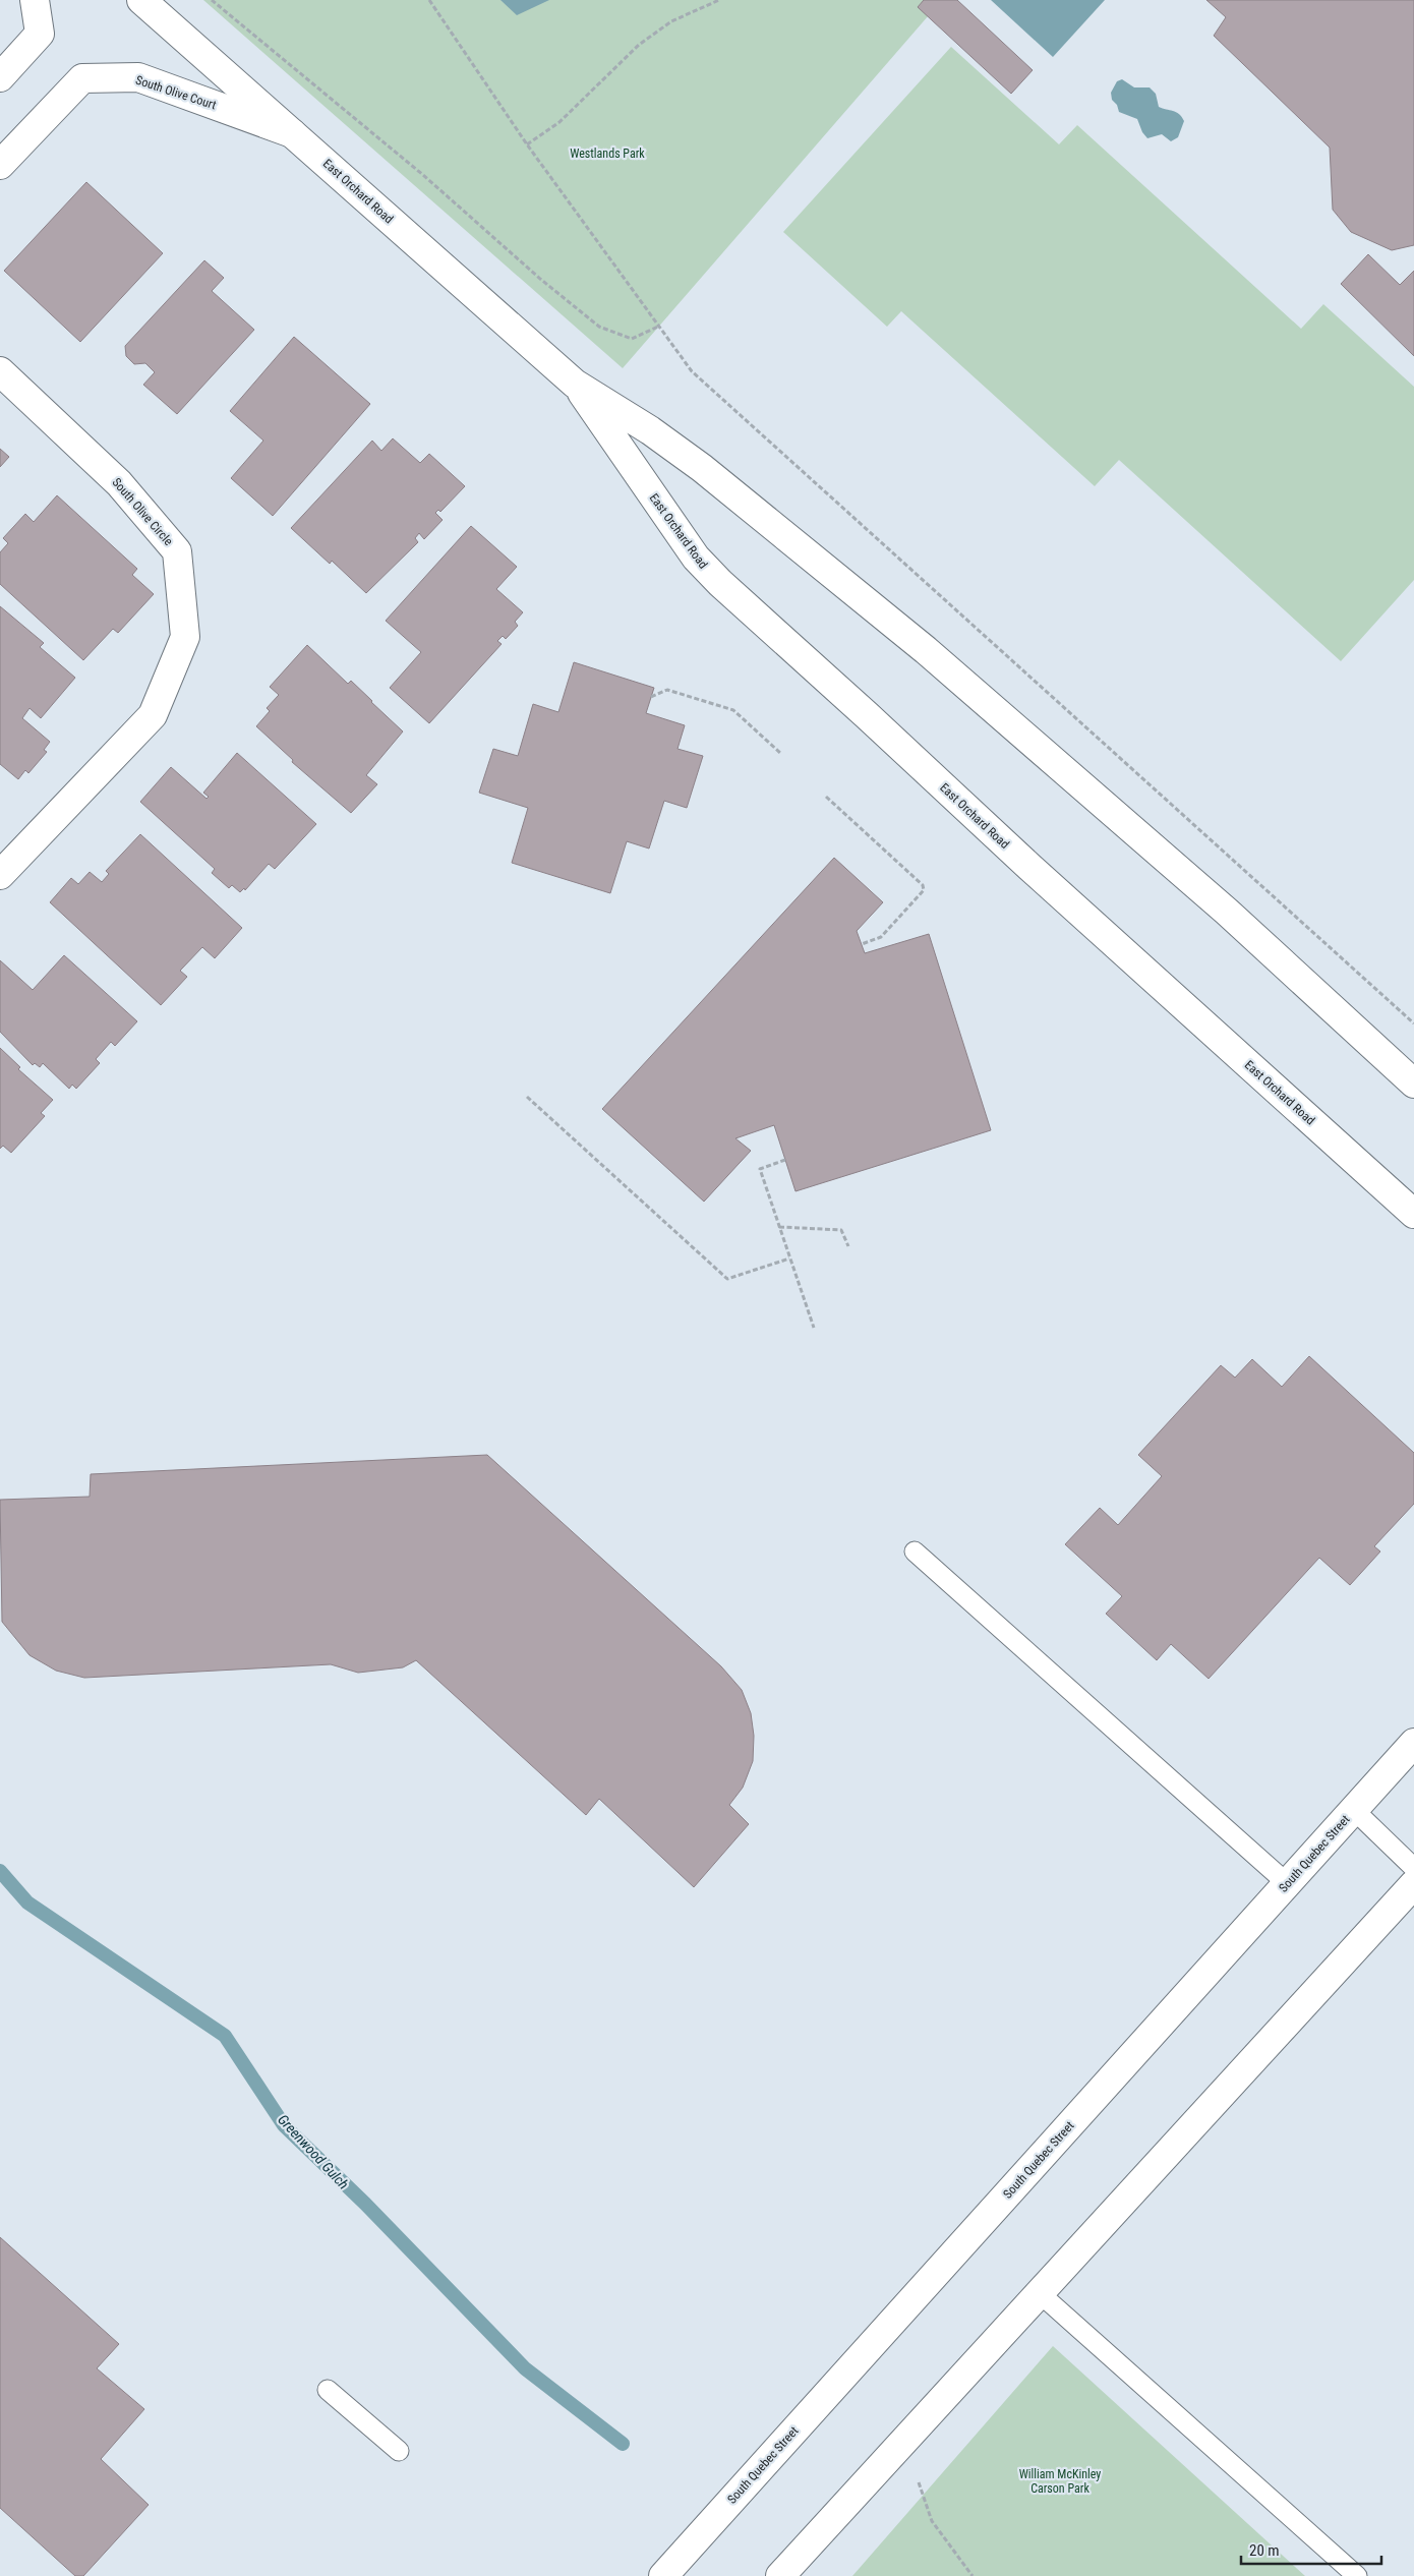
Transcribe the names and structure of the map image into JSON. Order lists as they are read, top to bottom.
{
  "streets": {
    "main road": [
      "South Olive Court",
      "East Orchard Road",
      "South Olive Circle",
      "South Quebec Street"
    ]
  },
  "crossings": [
    ["South Olive Court", "East Orchard Road"]
  ],
  "water": ["Greenwood Gulch"],
  "parks": ["Westlands Park", "William McKinley Carson Park"],
  "scale_bar": "20 m"
}
